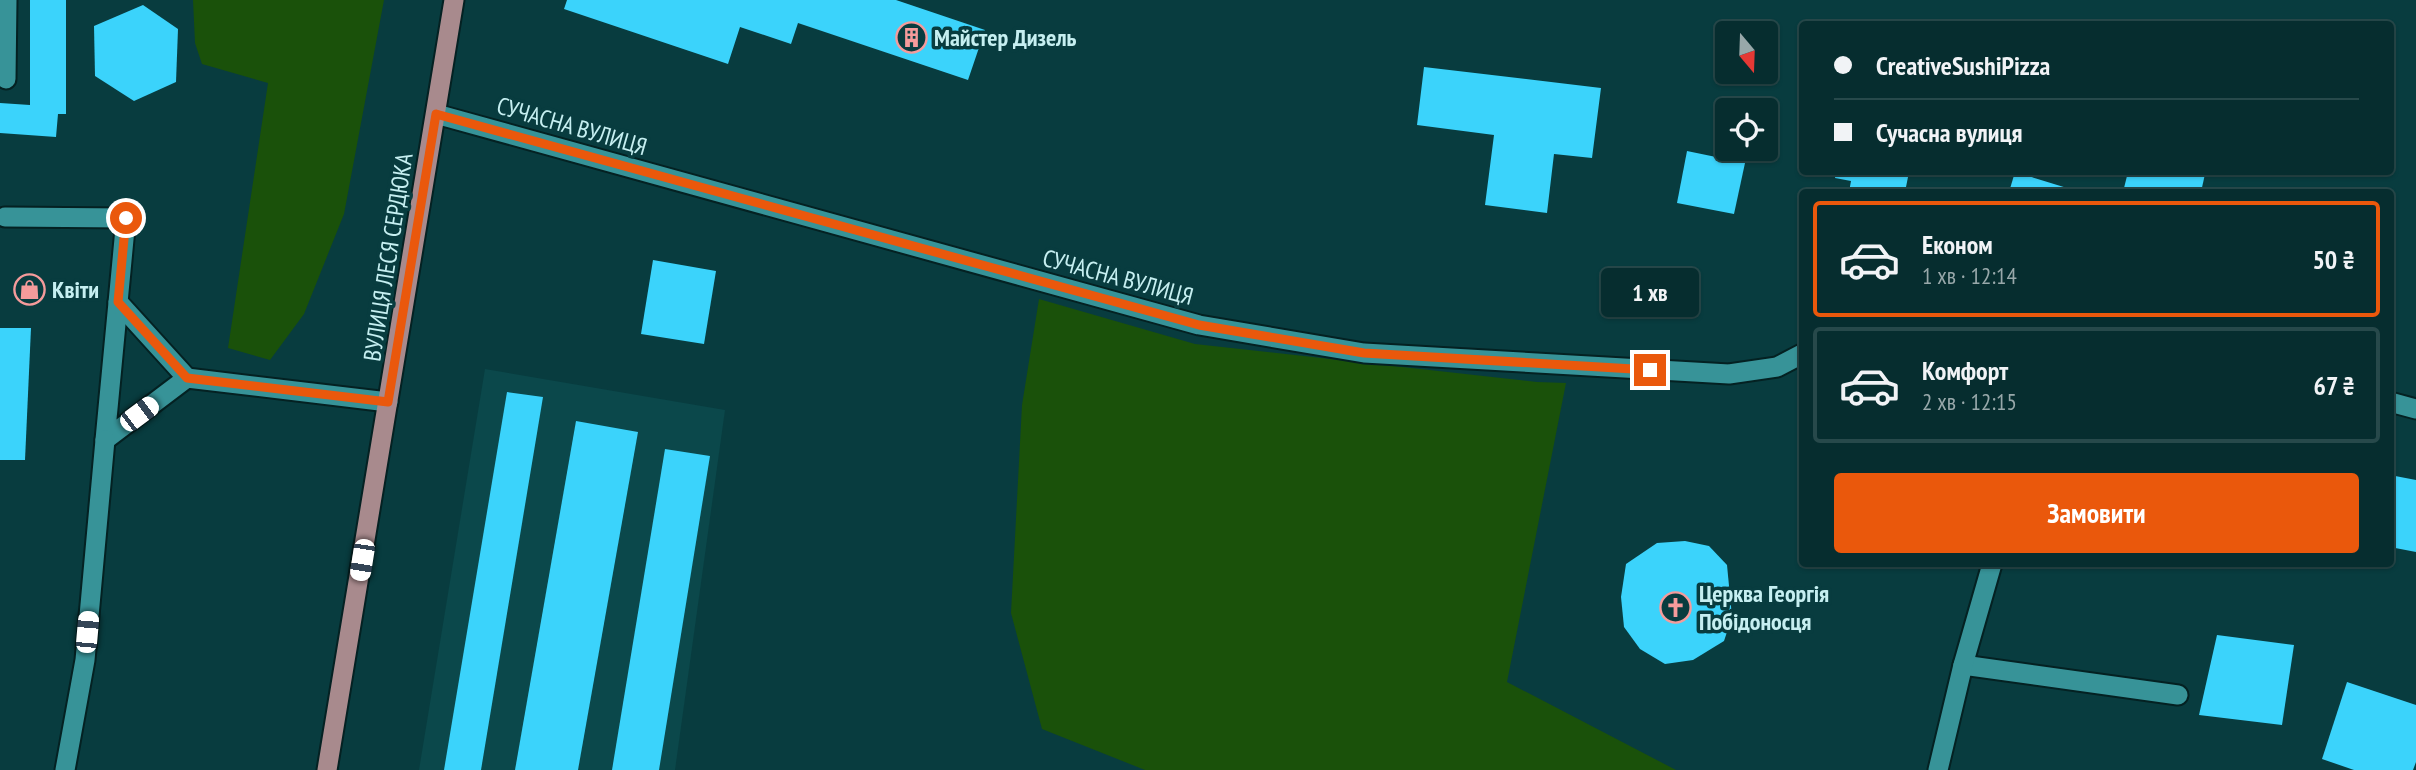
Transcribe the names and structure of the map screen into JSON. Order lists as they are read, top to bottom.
{
  "streets": {
    "main road": ["ВУЛИЦЯ ЛЕСЯ СЕРДЮКА"],
    "street": ["СУЧАСНА ВУЛИЦЯ"]
  },
  "crossings": [
    ["СУЧАСНА ВУЛИЦЯ", "ВУЛИЦЯ ЛЕСЯ СЕРДЮКА"]
  ],
  "places": {
    "building": ["Майстер Дизель"],
    "shop": ["Квіти"],
    "church": ["Церква Георгія Побідоносця"]
  },
  "north": "bottom",
  "page": {
    "banner": ["CreativeSushiPizza", "Сучасна вулиця"],
    "list": [
      {
        "name": "Економ",
        "note": "1 хв · 12:14",
        "value": "50 ₴"
      },
      {
        "name": "Комфорт",
        "note": "2 хв · 12:15",
        "value": "67 ₴"
      }
    ],
    "bubble": "1 хв",
    "buttons": "Замовити"
  }
}
